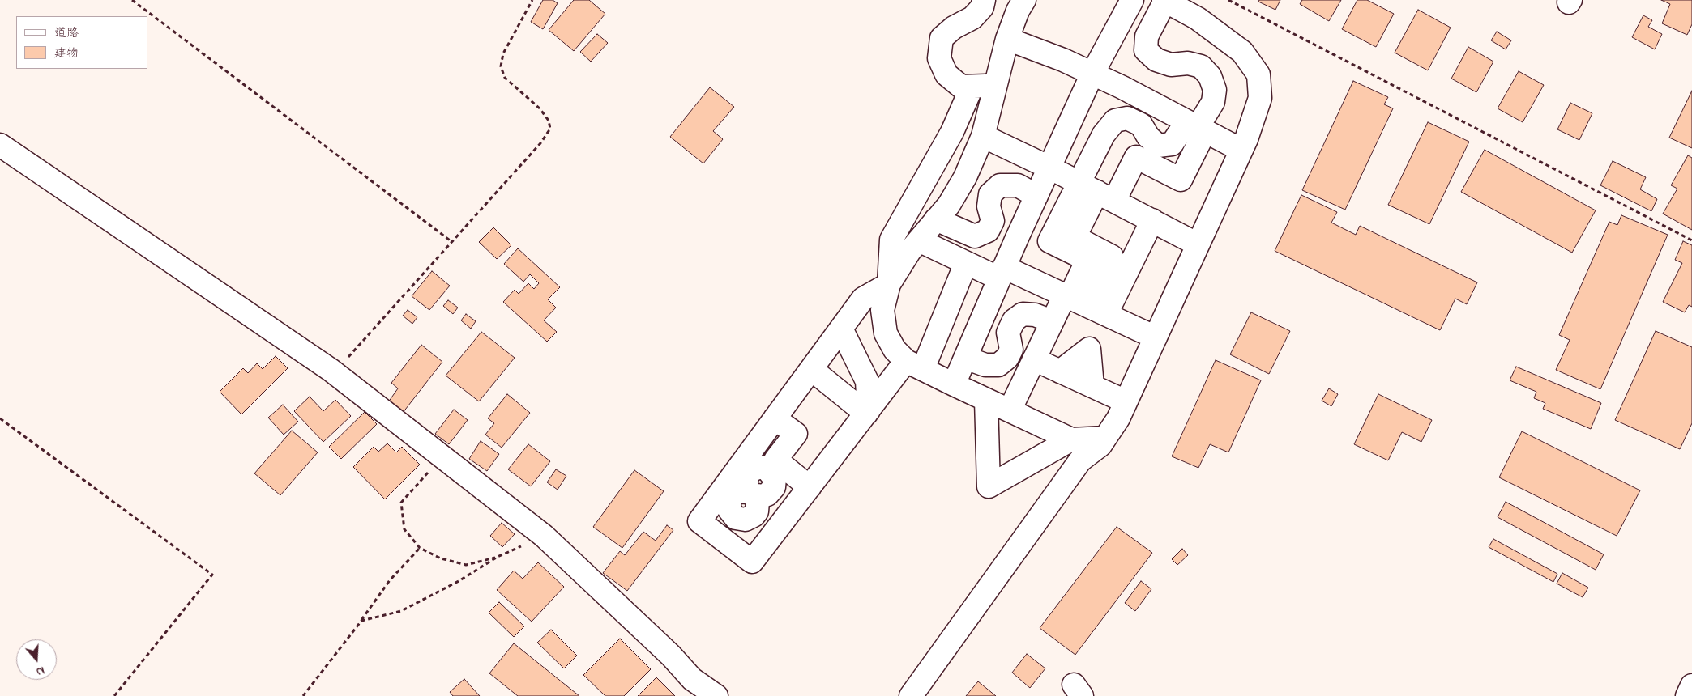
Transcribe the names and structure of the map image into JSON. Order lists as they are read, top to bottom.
{
  "legend": ["道路", "建物"],
  "north": "bottom"
}
